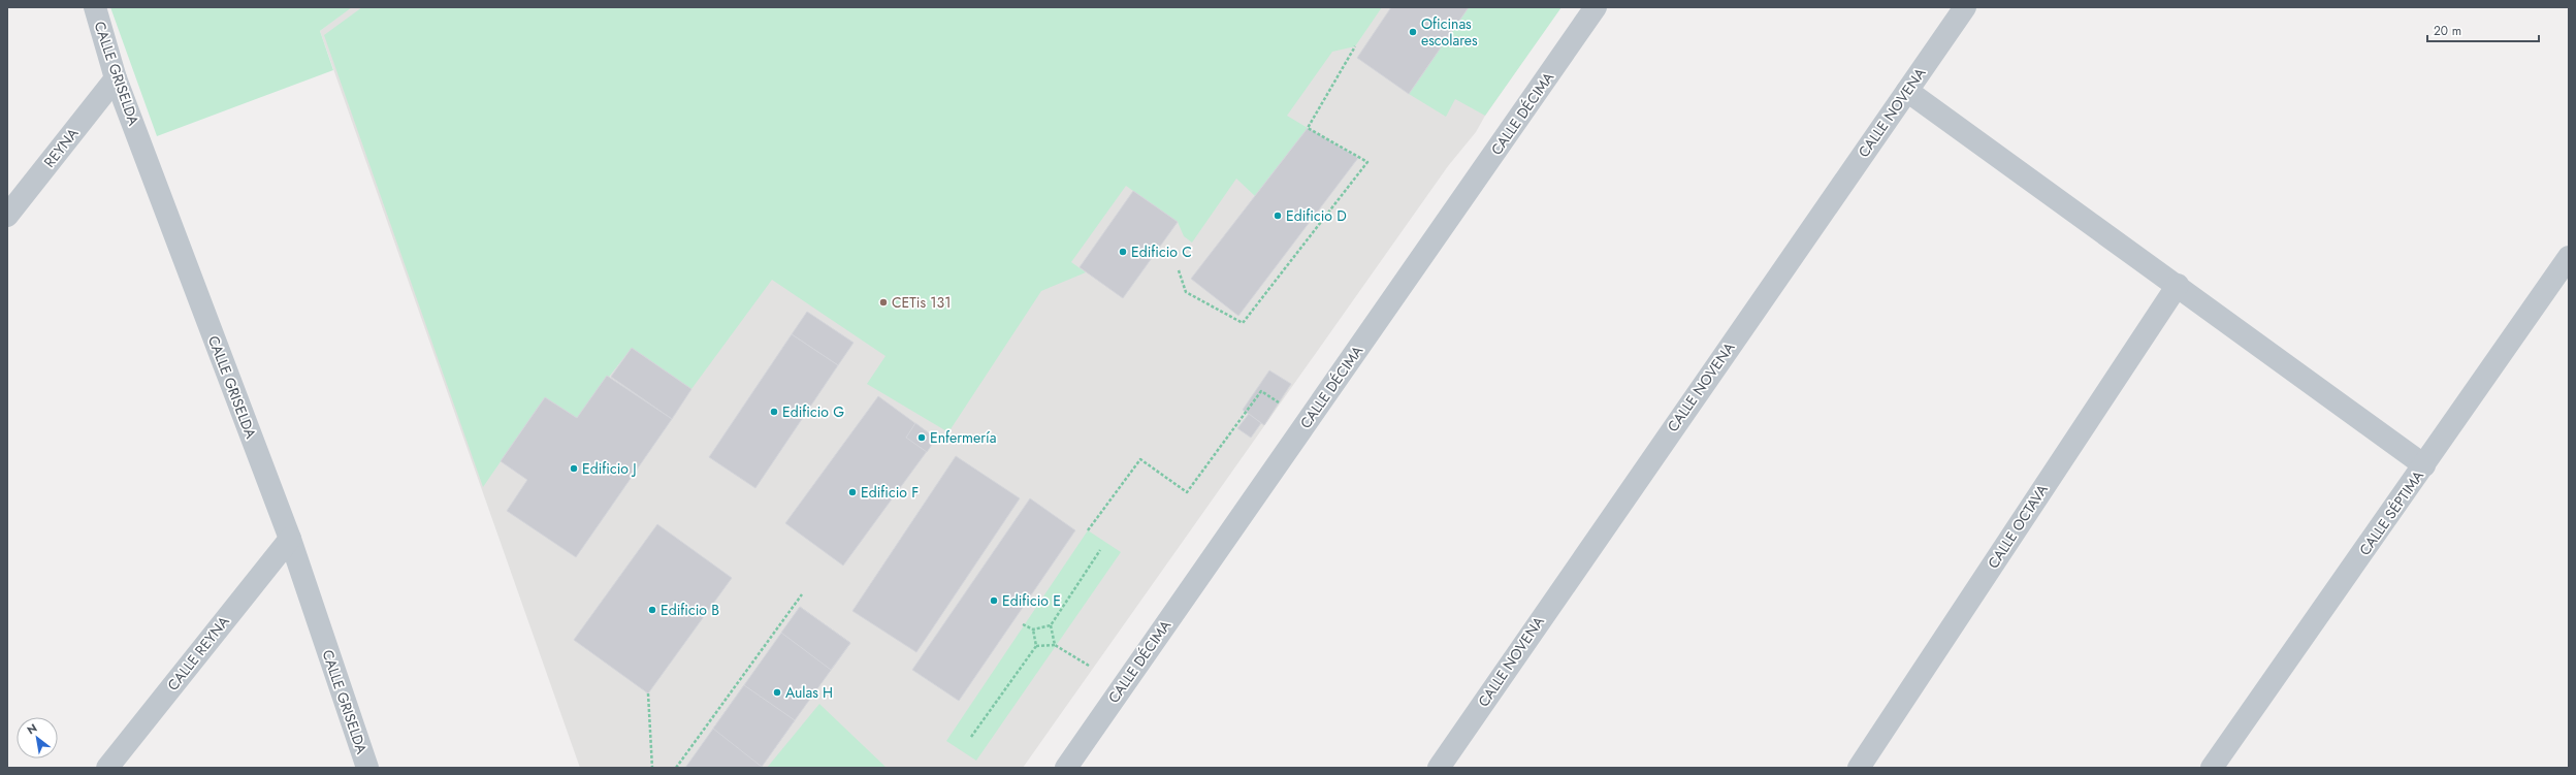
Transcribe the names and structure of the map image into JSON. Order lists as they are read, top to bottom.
{
  "streets": {
    "street": [
      "CALLE GRISELDA",
      "CALLE NOVENA",
      "CALLE DÉCIMA",
      "REYNA",
      "CALLE SÉPTIMA",
      "CALLE OCTAVA",
      "CALLE REYNA"
    ]
  },
  "crossings": [
    ["CALLE GRISELDA", "REYNA"],
    ["CALLE GRISELDA", "CALLE REYNA"]
  ],
  "places": [
    "Oficinas escolares",
    "Edificio D",
    "Edificio C",
    "CETis 131",
    "Edificio G",
    "Enfermería",
    "Edificio J",
    "Edificio F",
    "Edificio E",
    "Edificio B",
    "Aulas H"
  ],
  "scale_bar": "20 m",
  "north": "top left"
}
